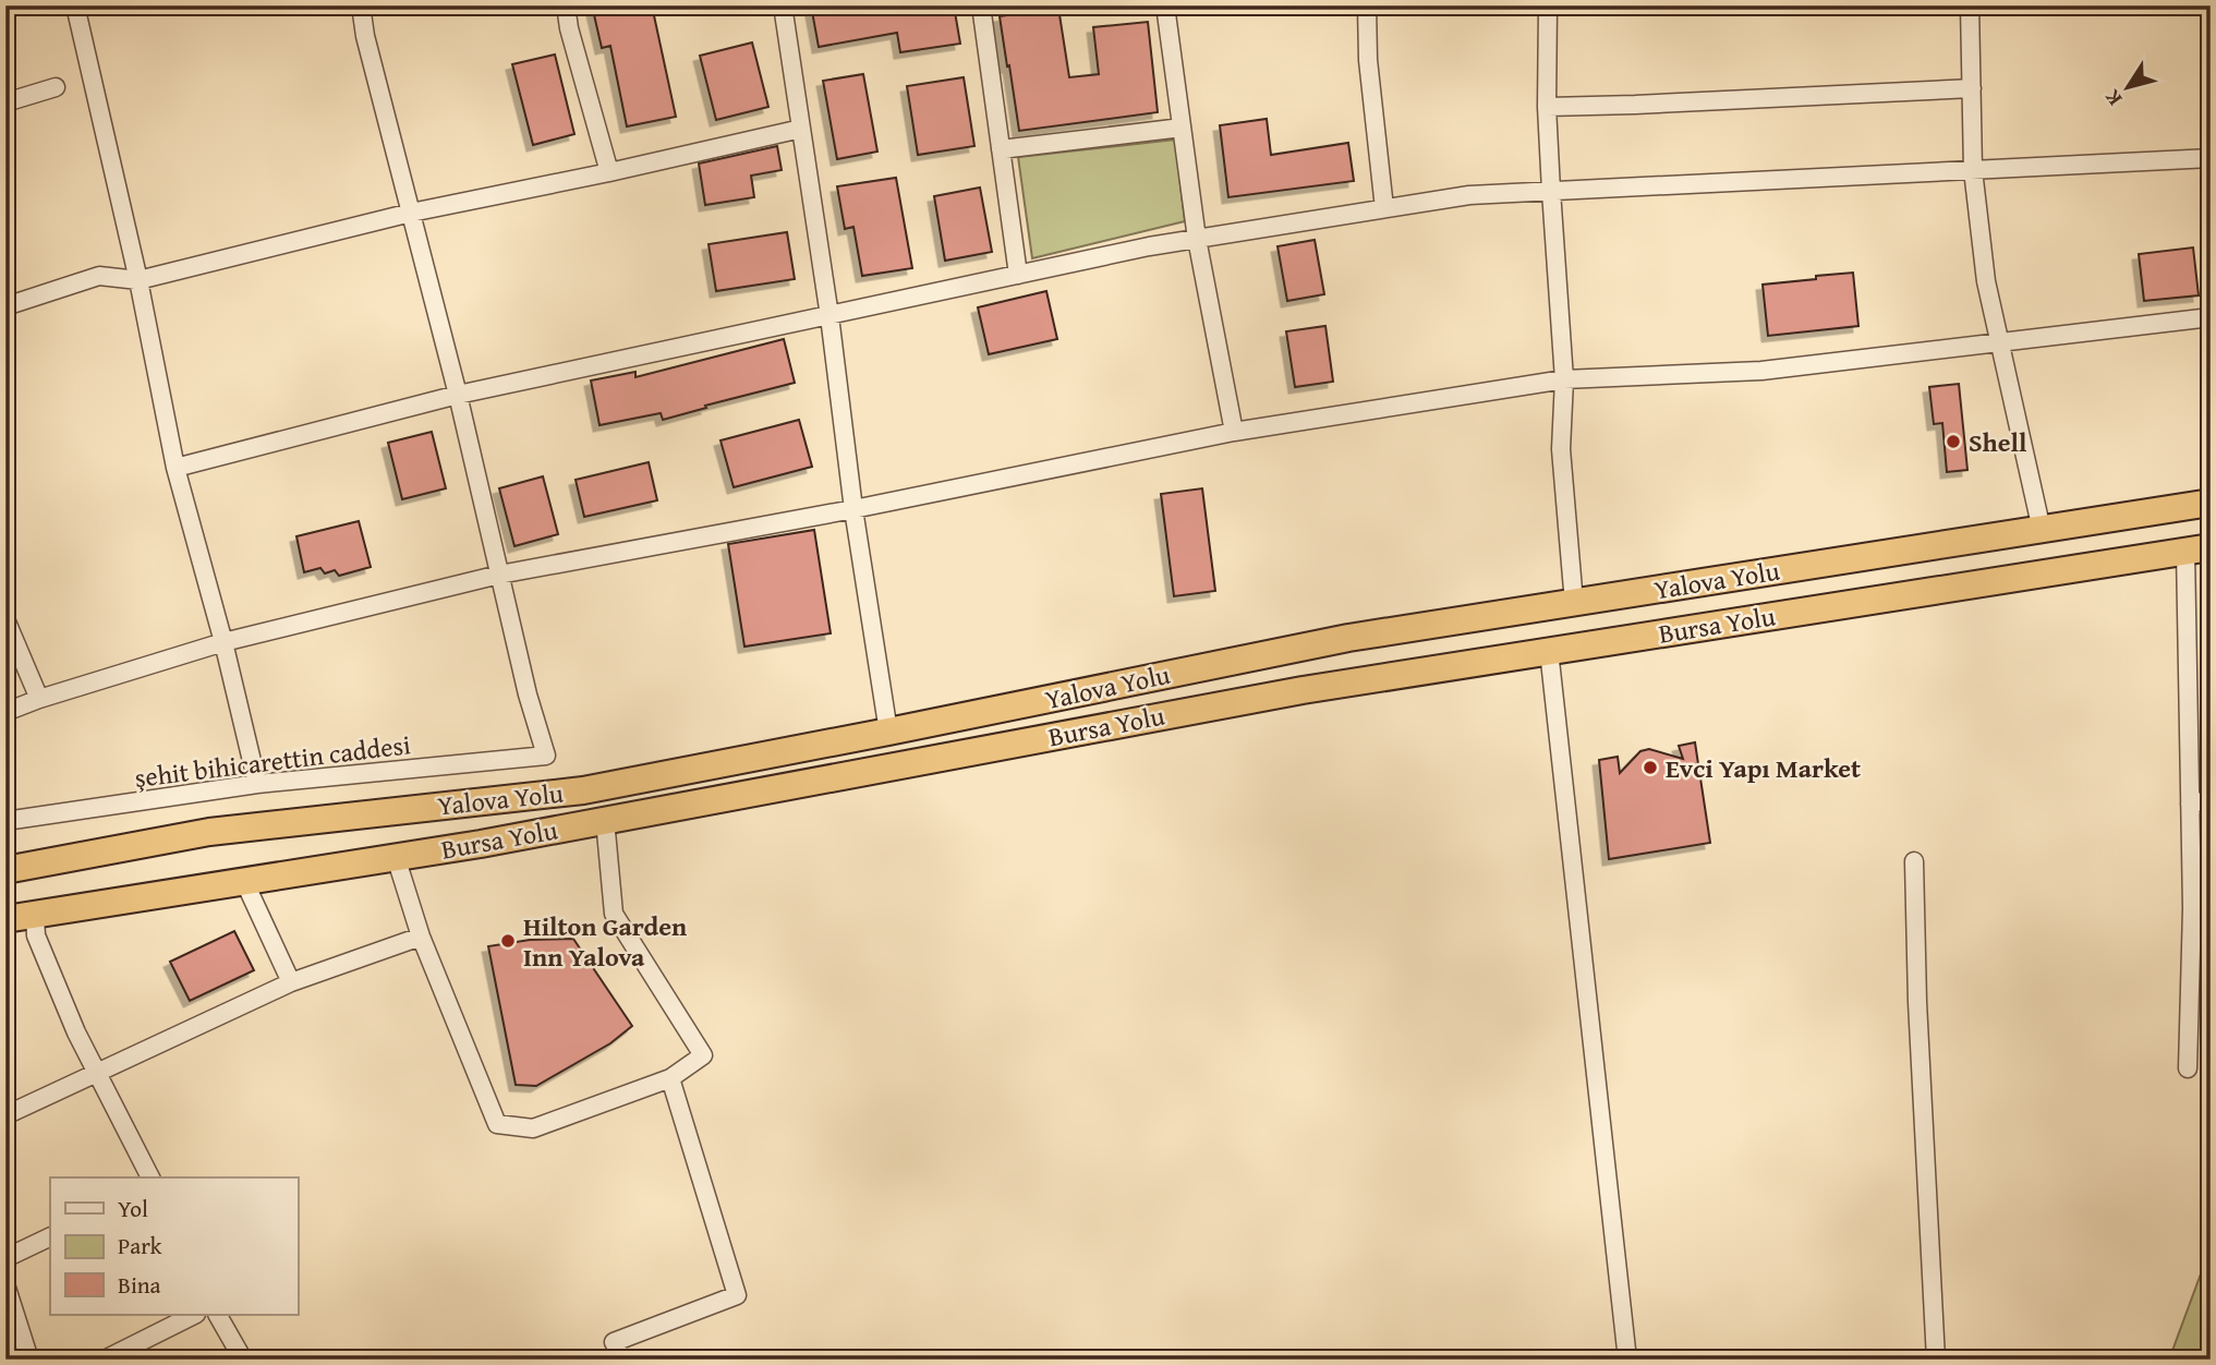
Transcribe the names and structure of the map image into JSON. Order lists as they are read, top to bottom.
{
  "streets": {
    "highway": ["Yalova Yolu", "Bursa Yolu"],
    "street": ["şehit bihicarettin caddesi"]
  },
  "places": ["Shell", "Evci Yapı Market", "Hilton Garden Inn Yalova"],
  "legend": ["Yol", "Park", "Bina"],
  "north": "bottom left"
}
